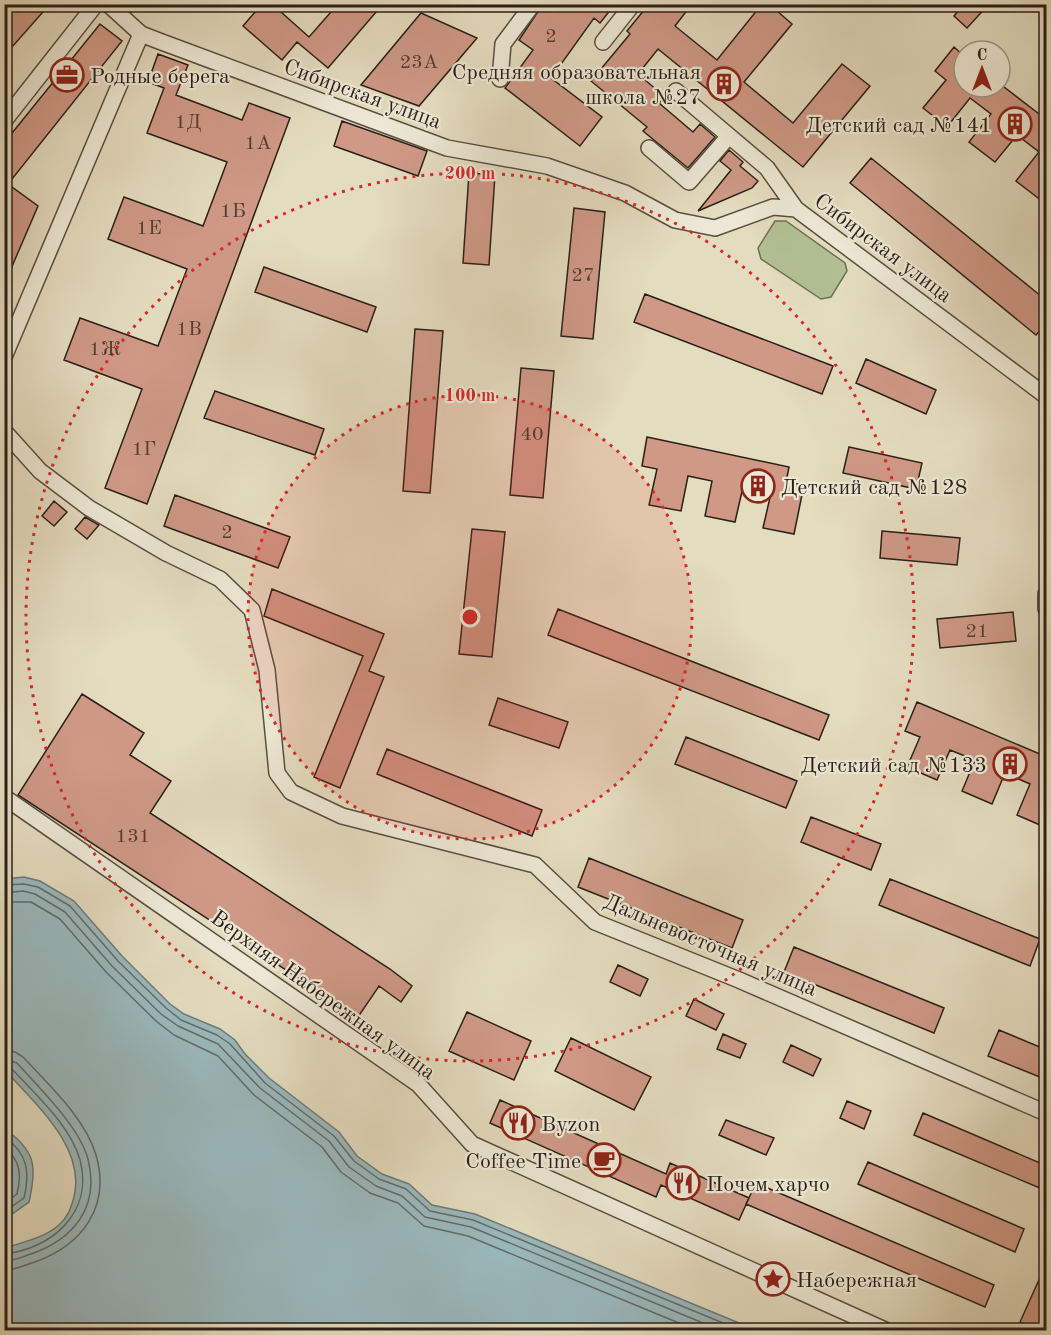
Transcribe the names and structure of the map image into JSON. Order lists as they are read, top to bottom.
{
  "streets": {
    "street": ["Сибирская улица", "Дальневосточная улица", "Верхняя Набережная улица"]
  },
  "places": {
    "office": ["Родные берега"],
    "building": [
      "Средняя образовательная школа №27",
      "Детский сад №141",
      "Детский сад №128",
      "Детский сад №133"
    ],
    "restaurant": ["Byzon", "Почем харчо"],
    "cafe": ["Coffee Time"],
    "place": ["Набережная"]
  },
  "house_numbers": [
    "2",
    "23А",
    "1Д",
    "1А",
    "1Б",
    "1Е",
    "27",
    "1В",
    "1Ж",
    "40",
    "1Г",
    "2",
    "21",
    "131"
  ],
  "north": "top",
  "rings": ["200 m", "100 m"]
}
